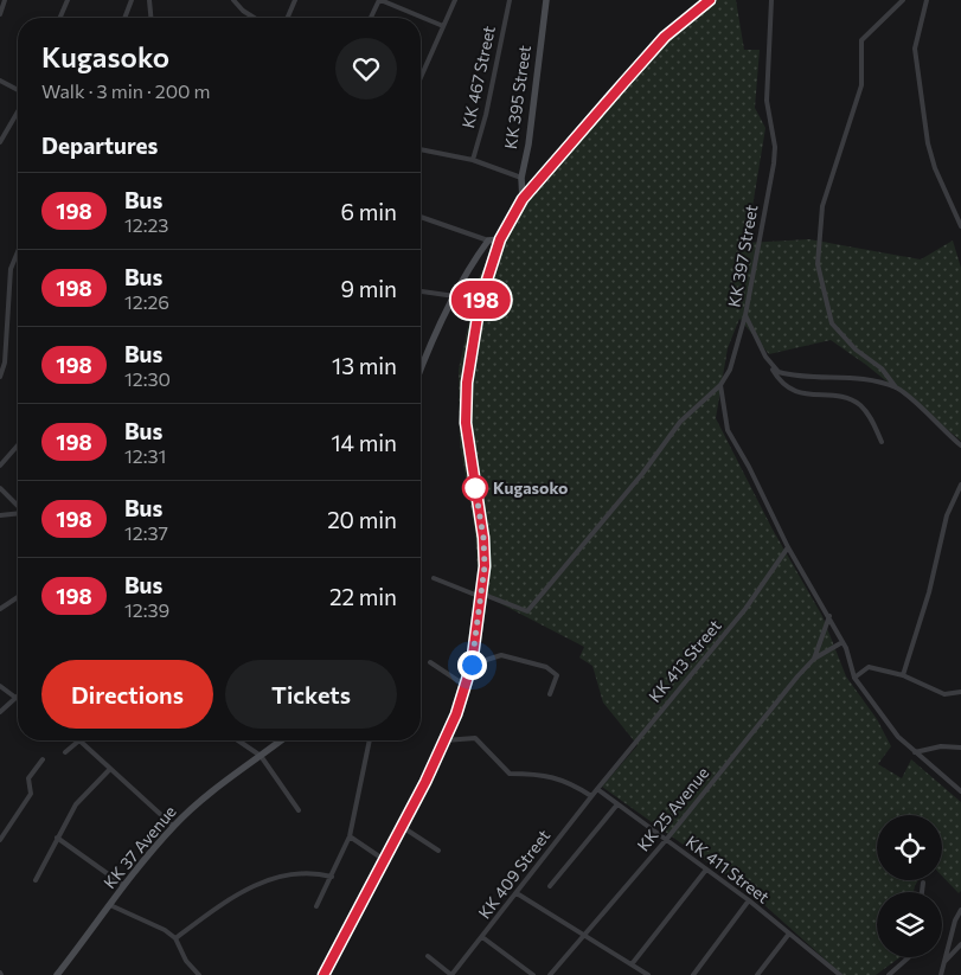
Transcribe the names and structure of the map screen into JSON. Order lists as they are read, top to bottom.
{
  "streets": {
    "main road": ["KK 395 Street", "KK 37 Avenue"],
    "street": [
      "KK 467 Street",
      "KK 397 Street",
      "KK 413 Street",
      "KK 25 Avenue",
      "KK 411 Street",
      "KK 409 Street"
    ]
  },
  "crossings": [
    ["KK 413 Street", "KK 411 Street"],
    ["KK 413 Street", "KK 409 Street"],
    ["KK 25 Avenue", "KK 411 Street"],
    ["KK 411 Street", "KK 409 Street"]
  ],
  "places": ["Kugasoko"],
  "lines": ["bus line 198"],
  "page": {
    "on_map": "198",
    "heading": [
      ["Kugasoko", "Walk · 3 min · 200 m"],
      "Departures"
    ],
    "list": [
      {
        "mark": "198",
        "name": "Bus",
        "note": "12:23",
        "value": "6 min"
      },
      {
        "mark": "198",
        "name": "Bus",
        "note": "12:26",
        "value": "9 min"
      },
      {
        "mark": "198",
        "name": "Bus",
        "note": "12:30",
        "value": "13 min"
      },
      {
        "mark": "198",
        "name": "Bus",
        "note": "12:31",
        "value": "14 min"
      },
      {
        "mark": "198",
        "name": "Bus",
        "note": "12:37",
        "value": "20 min"
      },
      {
        "mark": "198",
        "name": "Bus",
        "note": "12:39",
        "value": "22 min"
      }
    ],
    "buttons": ["Directions", "Tickets"]
  }
}
